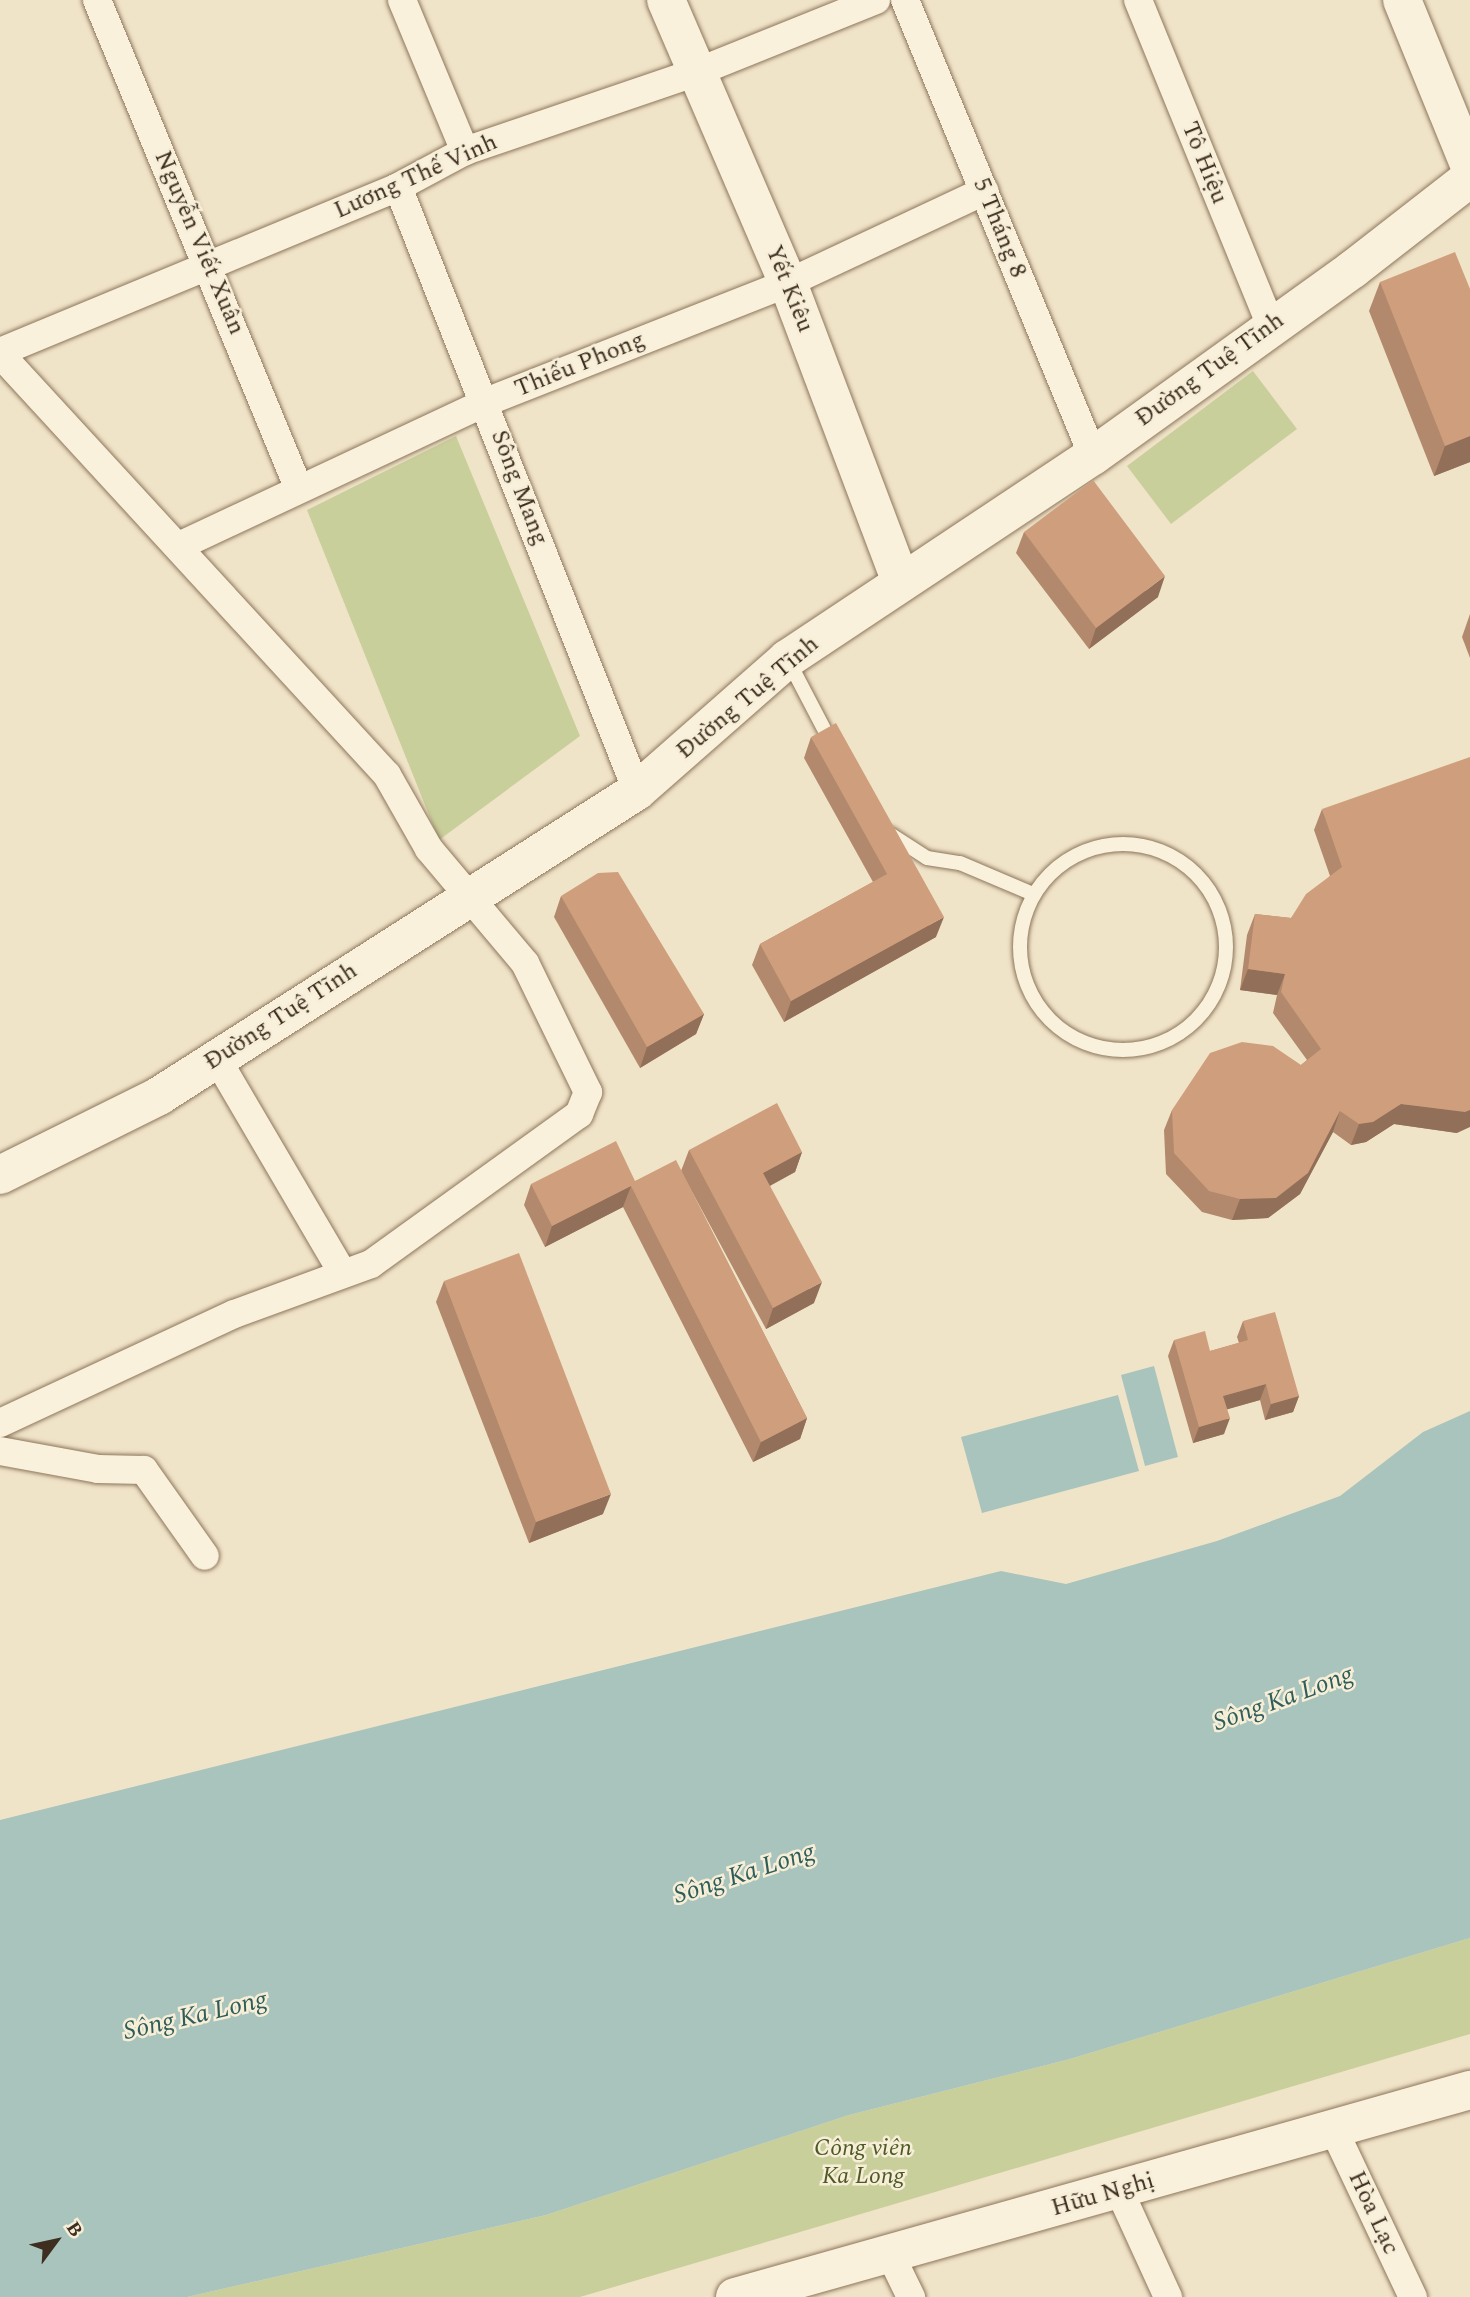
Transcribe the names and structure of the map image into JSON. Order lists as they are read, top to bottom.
{
  "streets": {
    "street": [
      "Tô Hiệu",
      "Lương Thế Vinh",
      "5 Tháng 8",
      "Nguyễn Viết Xuân",
      "Yết Kiêu",
      "Thiếu Phong",
      "Đường Tuệ Tĩnh",
      "Sông Mang",
      "Hữu Nghị",
      "Hòa Lạc"
    ]
  },
  "crossings": [
    ["Tô Hiệu", "Đường Tuệ Tĩnh"],
    ["Lương Thế Vinh", "Nguyễn Viết Xuân"],
    ["Lương Thế Vinh", "Yết Kiêu"],
    ["Lương Thế Vinh", "Sông Mang"],
    ["5 Tháng 8", "Thiếu Phong"],
    ["5 Tháng 8", "Đường Tuệ Tĩnh"],
    ["Nguyễn Viết Xuân", "Thiếu Phong"],
    ["Yết Kiêu", "Thiếu Phong"],
    ["Yết Kiêu", "Đường Tuệ Tĩnh"],
    ["Thiếu Phong", "Sông Mang"],
    ["Đường Tuệ Tĩnh", "Sông Mang"],
    ["Hữu Nghị", "Hòa Lạc"]
  ],
  "water": ["Sông Ka Long"],
  "parks": ["Công viên Ka Long"],
  "north": "top right"
}
